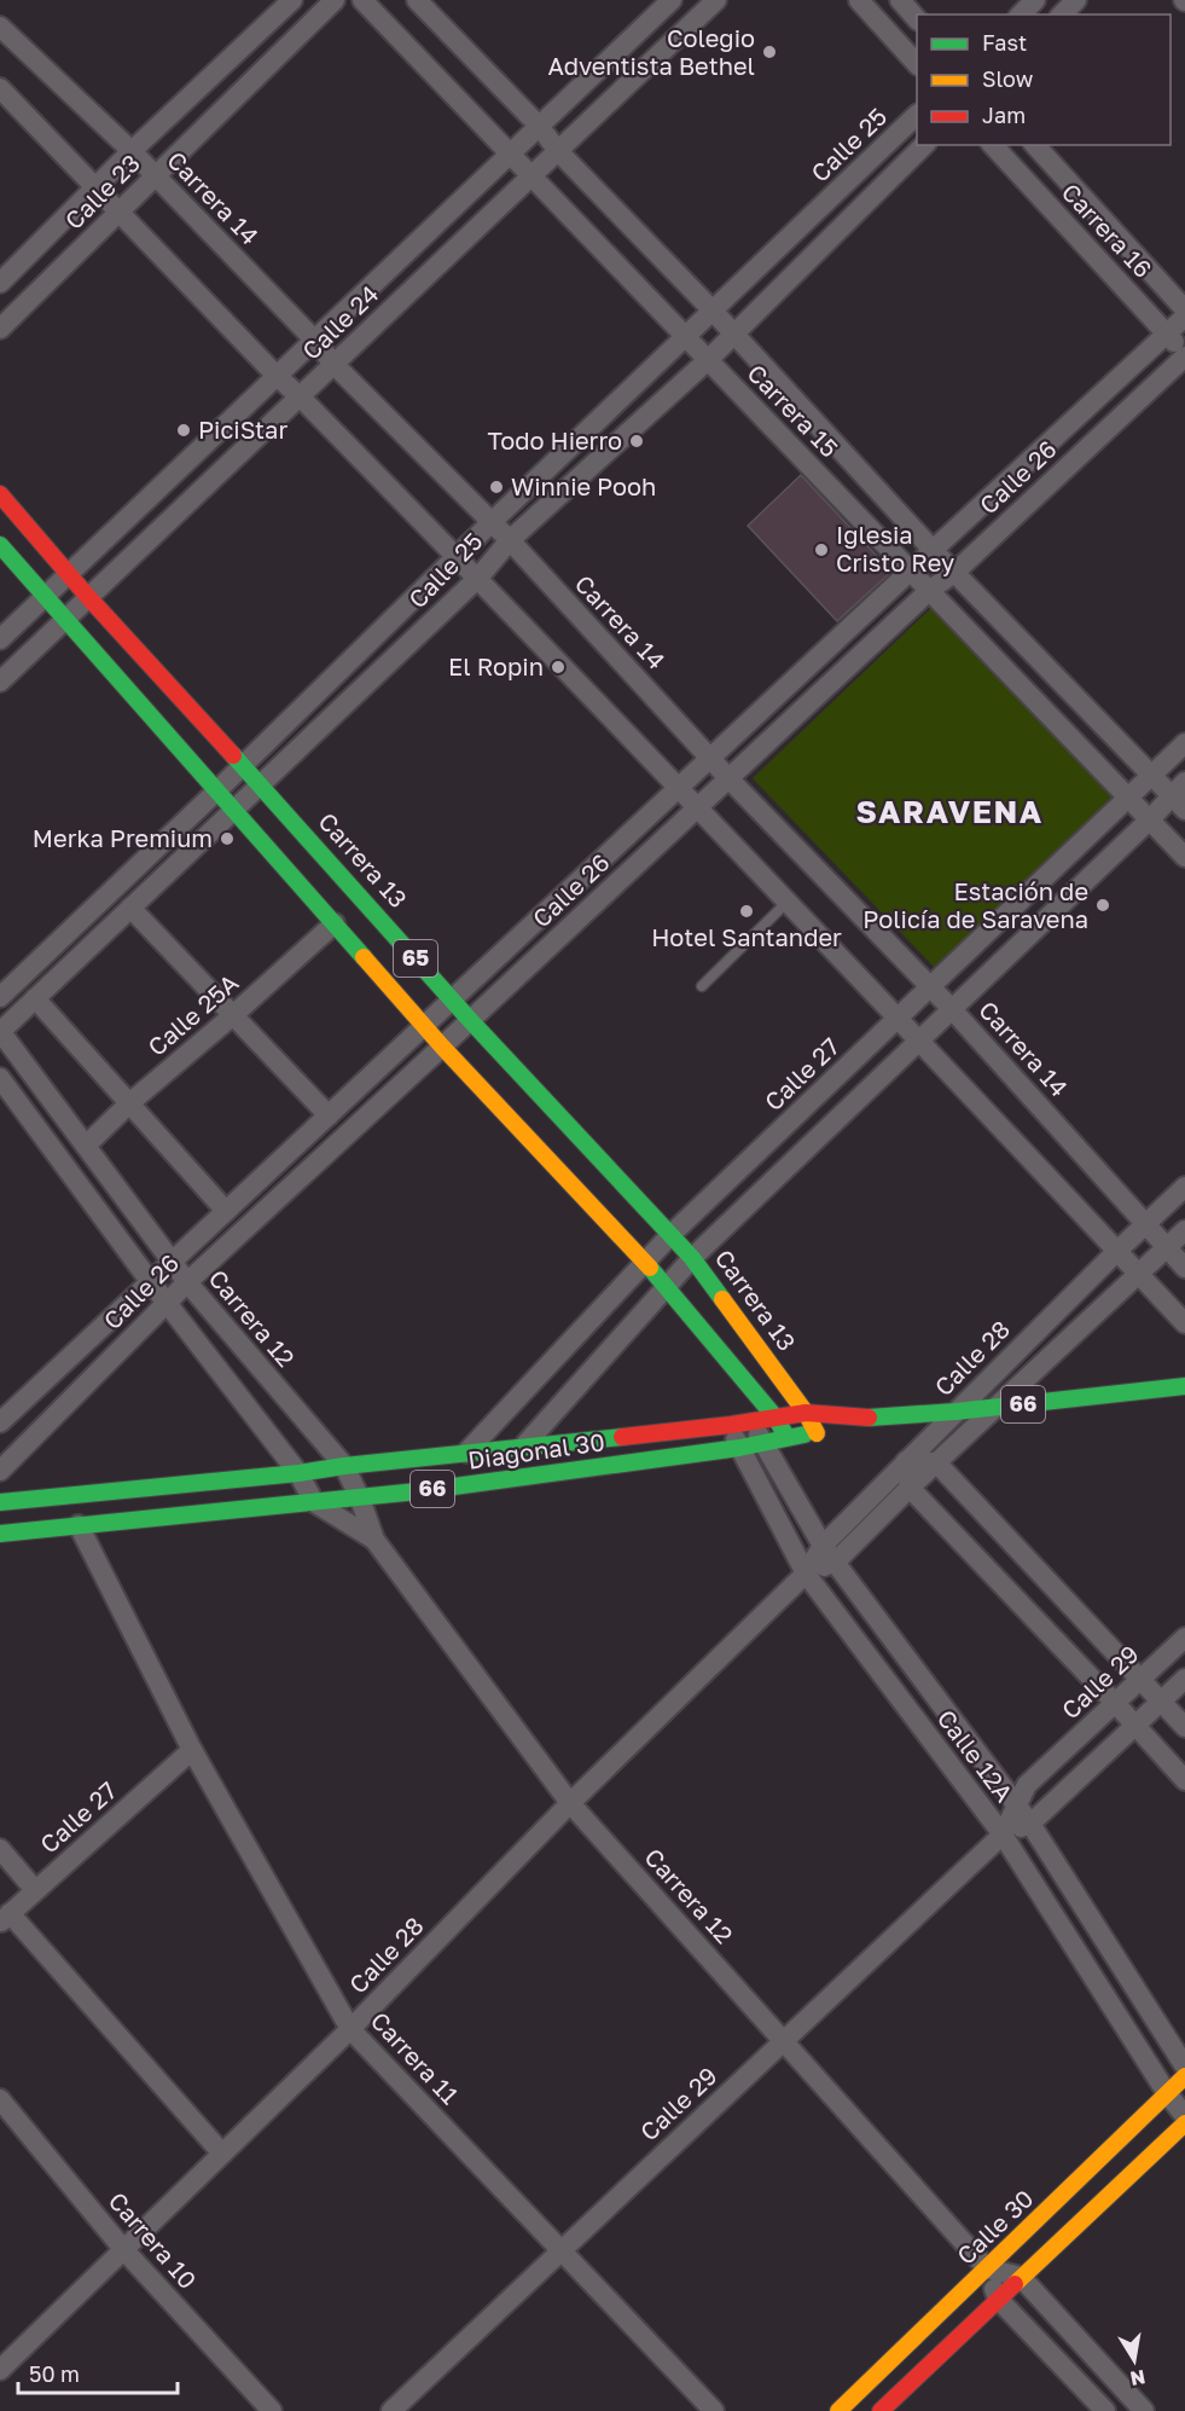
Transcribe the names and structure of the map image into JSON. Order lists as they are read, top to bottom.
{
  "streets": {
    "main road": [
      "Carrera 13",
      "65",
      "66",
      "Diagonal 30",
      "Calle 30"
    ],
    "street": [
      "Calle 25",
      "Calle 23",
      "Carrera 14",
      "Carrera 16",
      "Calle 24",
      "Carrera 15",
      "Calle 26",
      "Calle 25A",
      "Calle 27",
      "Carrera 12",
      "Calle 28",
      "Calle 29",
      "Calle 12A",
      "Carrera 11",
      "Carrera 10"
    ]
  },
  "crossings": [
    ["Calle 25", "Carrera 14"],
    ["Calle 25", "Carrera 15"],
    ["Calle 25", "Carrera 13"],
    ["Calle 25", "65"],
    ["Calle 25", "Carrera 12"],
    ["Calle 23", "Carrera 14"],
    ["Carrera 14", "Calle 24"],
    ["Carrera 14", "Calle 26"],
    ["Carrera 14", "Calle 27"],
    ["Carrera 14", "Calle 28"],
    ["Carrera 16", "Calle 26"],
    ["Calle 24", "Carrera 15"],
    ["Calle 24", "Carrera 13"],
    ["Calle 24", "65"],
    ["Carrera 15", "Calle 26"],
    ["Carrera 15", "Calle 27"],
    ["Calle 26", "Carrera 13"],
    ["Calle 26", "65"],
    ["Calle 26", "Carrera 12"],
    ["Carrera 13", "Calle 27"],
    ["Carrera 13", "Diagonal 30"],
    ["65", "Calle 25A"],
    ["65", "Calle 27"],
    ["65", "Diagonal 30"],
    ["Calle 25A", "Carrera 12"],
    ["Calle 27", "Diagonal 30"],
    ["Calle 27", "Carrera 11"],
    ["Carrera 12", "Calle 28"],
    ["Carrera 12", "Diagonal 30"],
    ["Carrera 12", "Calle 29"],
    ["Carrera 12", "Calle 30"],
    ["Calle 28", "Diagonal 30"],
    ["Calle 28", "Calle 12A"],
    ["Calle 28", "Carrera 11"],
    ["Calle 28", "Carrera 10"],
    ["Diagonal 30", "Calle 12A"],
    ["Diagonal 30", "Carrera 11"],
    ["Calle 29", "Calle 12A"],
    ["Calle 29", "Carrera 11"],
    ["Calle 12A", "Calle 30"]
  ],
  "districts": ["SARAVENA"],
  "places": [
    "Colegio Adventista Bethel",
    "PiciStar",
    "Todo Hierro",
    "Winnie Pooh",
    "Iglesia Cristo Rey",
    "El Ropin",
    "Merka Premium",
    "Estación de Policía de Saravena",
    "Hotel Santander"
  ],
  "legend": ["Fast", "Slow", "Jam"],
  "scale_bar": "50 m",
  "north": "bottom"
}
